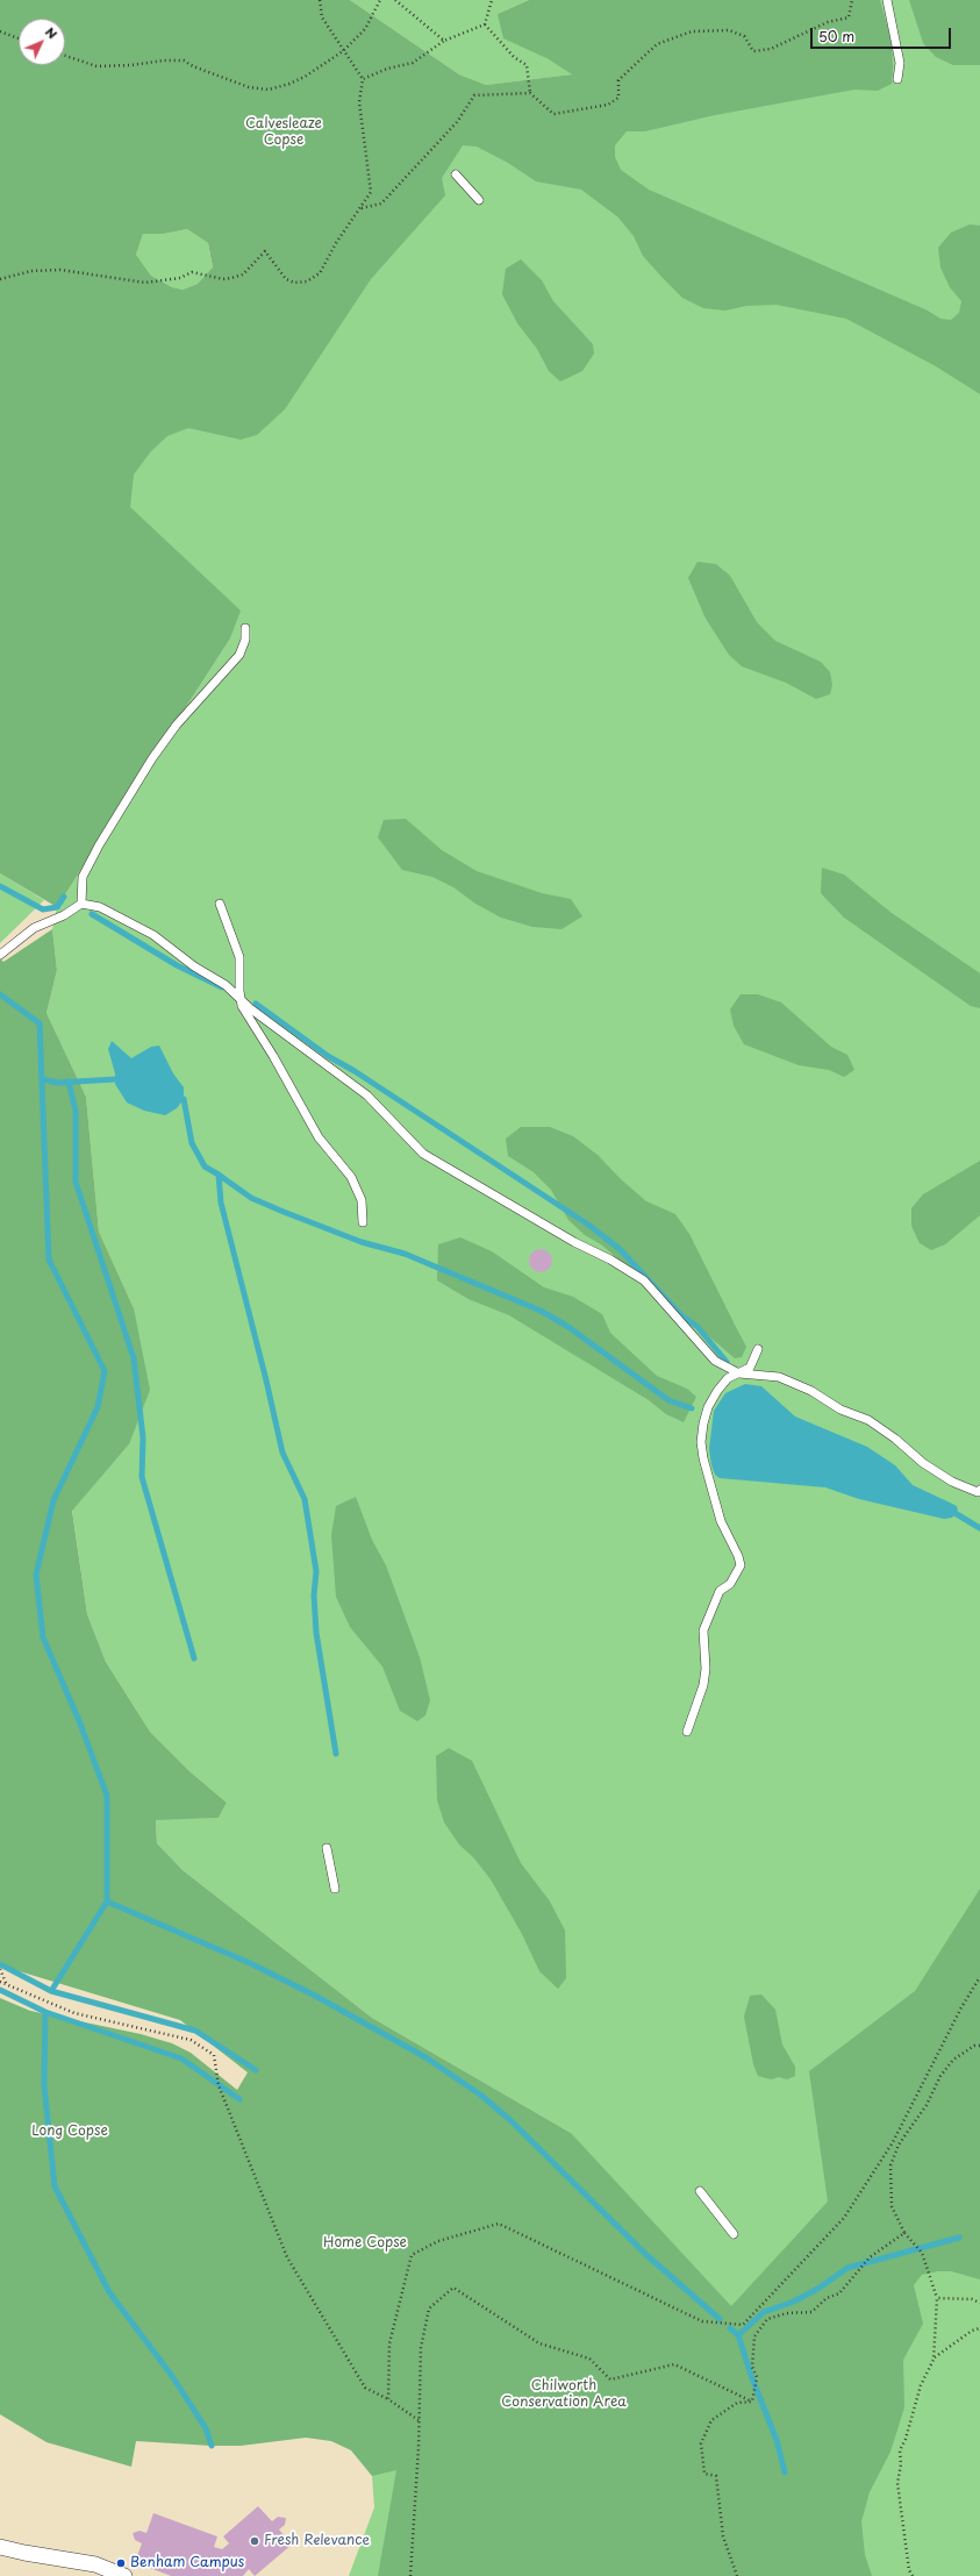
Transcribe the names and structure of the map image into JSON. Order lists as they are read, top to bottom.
{
  "parks": [
    "Calvesleaze Copse",
    "Long Copse",
    "Home Copse",
    "Chilworth Conservation Area"
  ],
  "places": ["Fresh Relevance", "Benham Campus"],
  "scale_bar": "50 m",
  "north": "top right"
}
